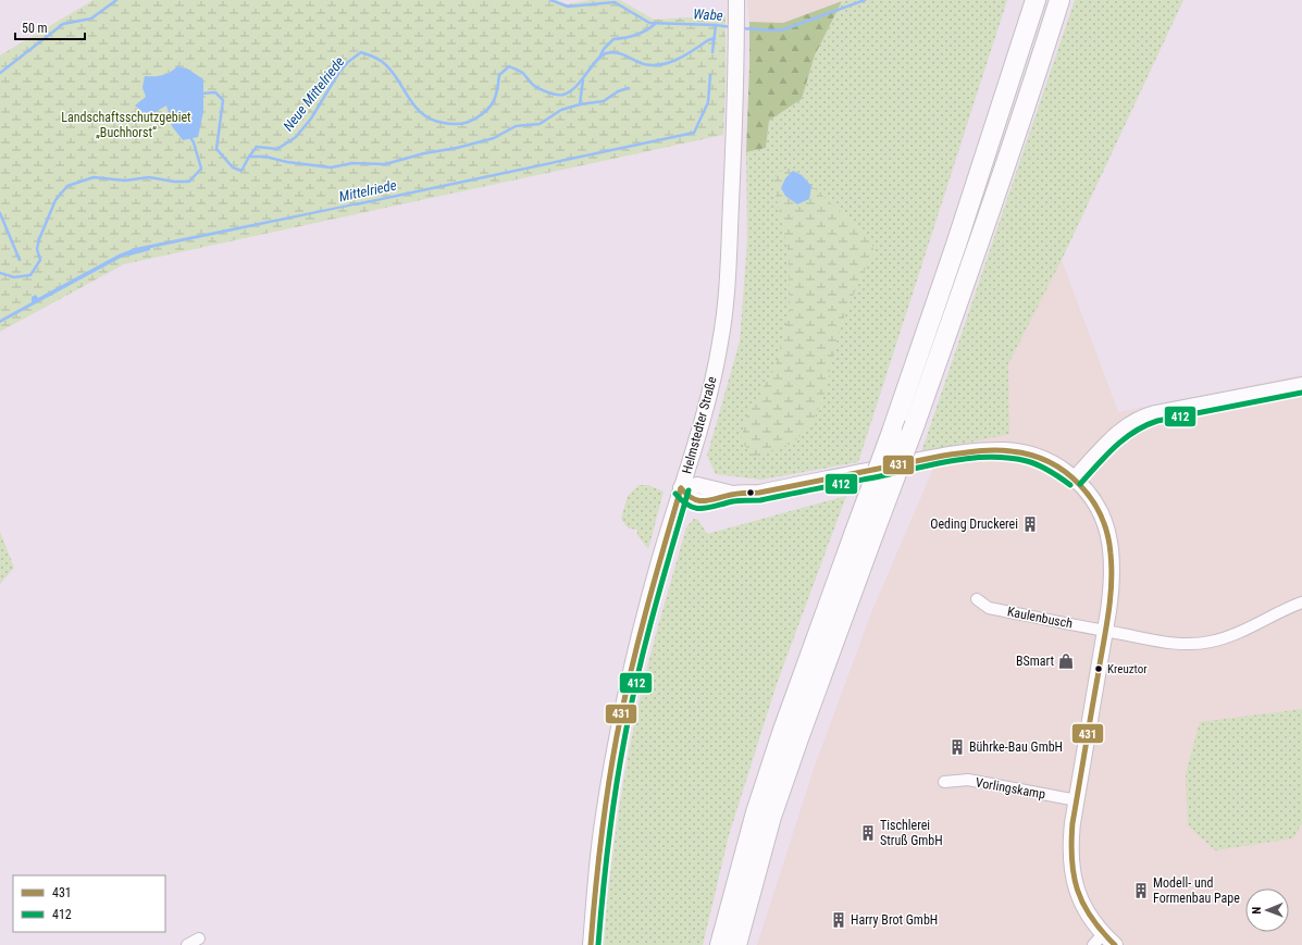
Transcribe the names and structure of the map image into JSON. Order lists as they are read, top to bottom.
{
  "streets": {
    "street": ["Helmstedter Straße", "Kaulenbusch", "Vorlingskamp"]
  },
  "water": ["Wabe", "Neue Mittelriede", "Mittelriede"],
  "parks": ["Landschaftsschutzgebiet „Buchhorst“"],
  "places": {
    "building": [
      "Oeding Druckerei",
      "Bührke-Bau GmbH",
      "Tischlerei Struß GmbH",
      "Modell- und Formenbau Pape",
      "Harry Brot GmbH"
    ],
    "shop": ["BSmart"],
    "other": ["Kreuztor"]
  },
  "lines": ["transit line 412", "transit line 431"],
  "legend": ["431", "412"],
  "scale_bar": "50 m",
  "north": "left"
}
